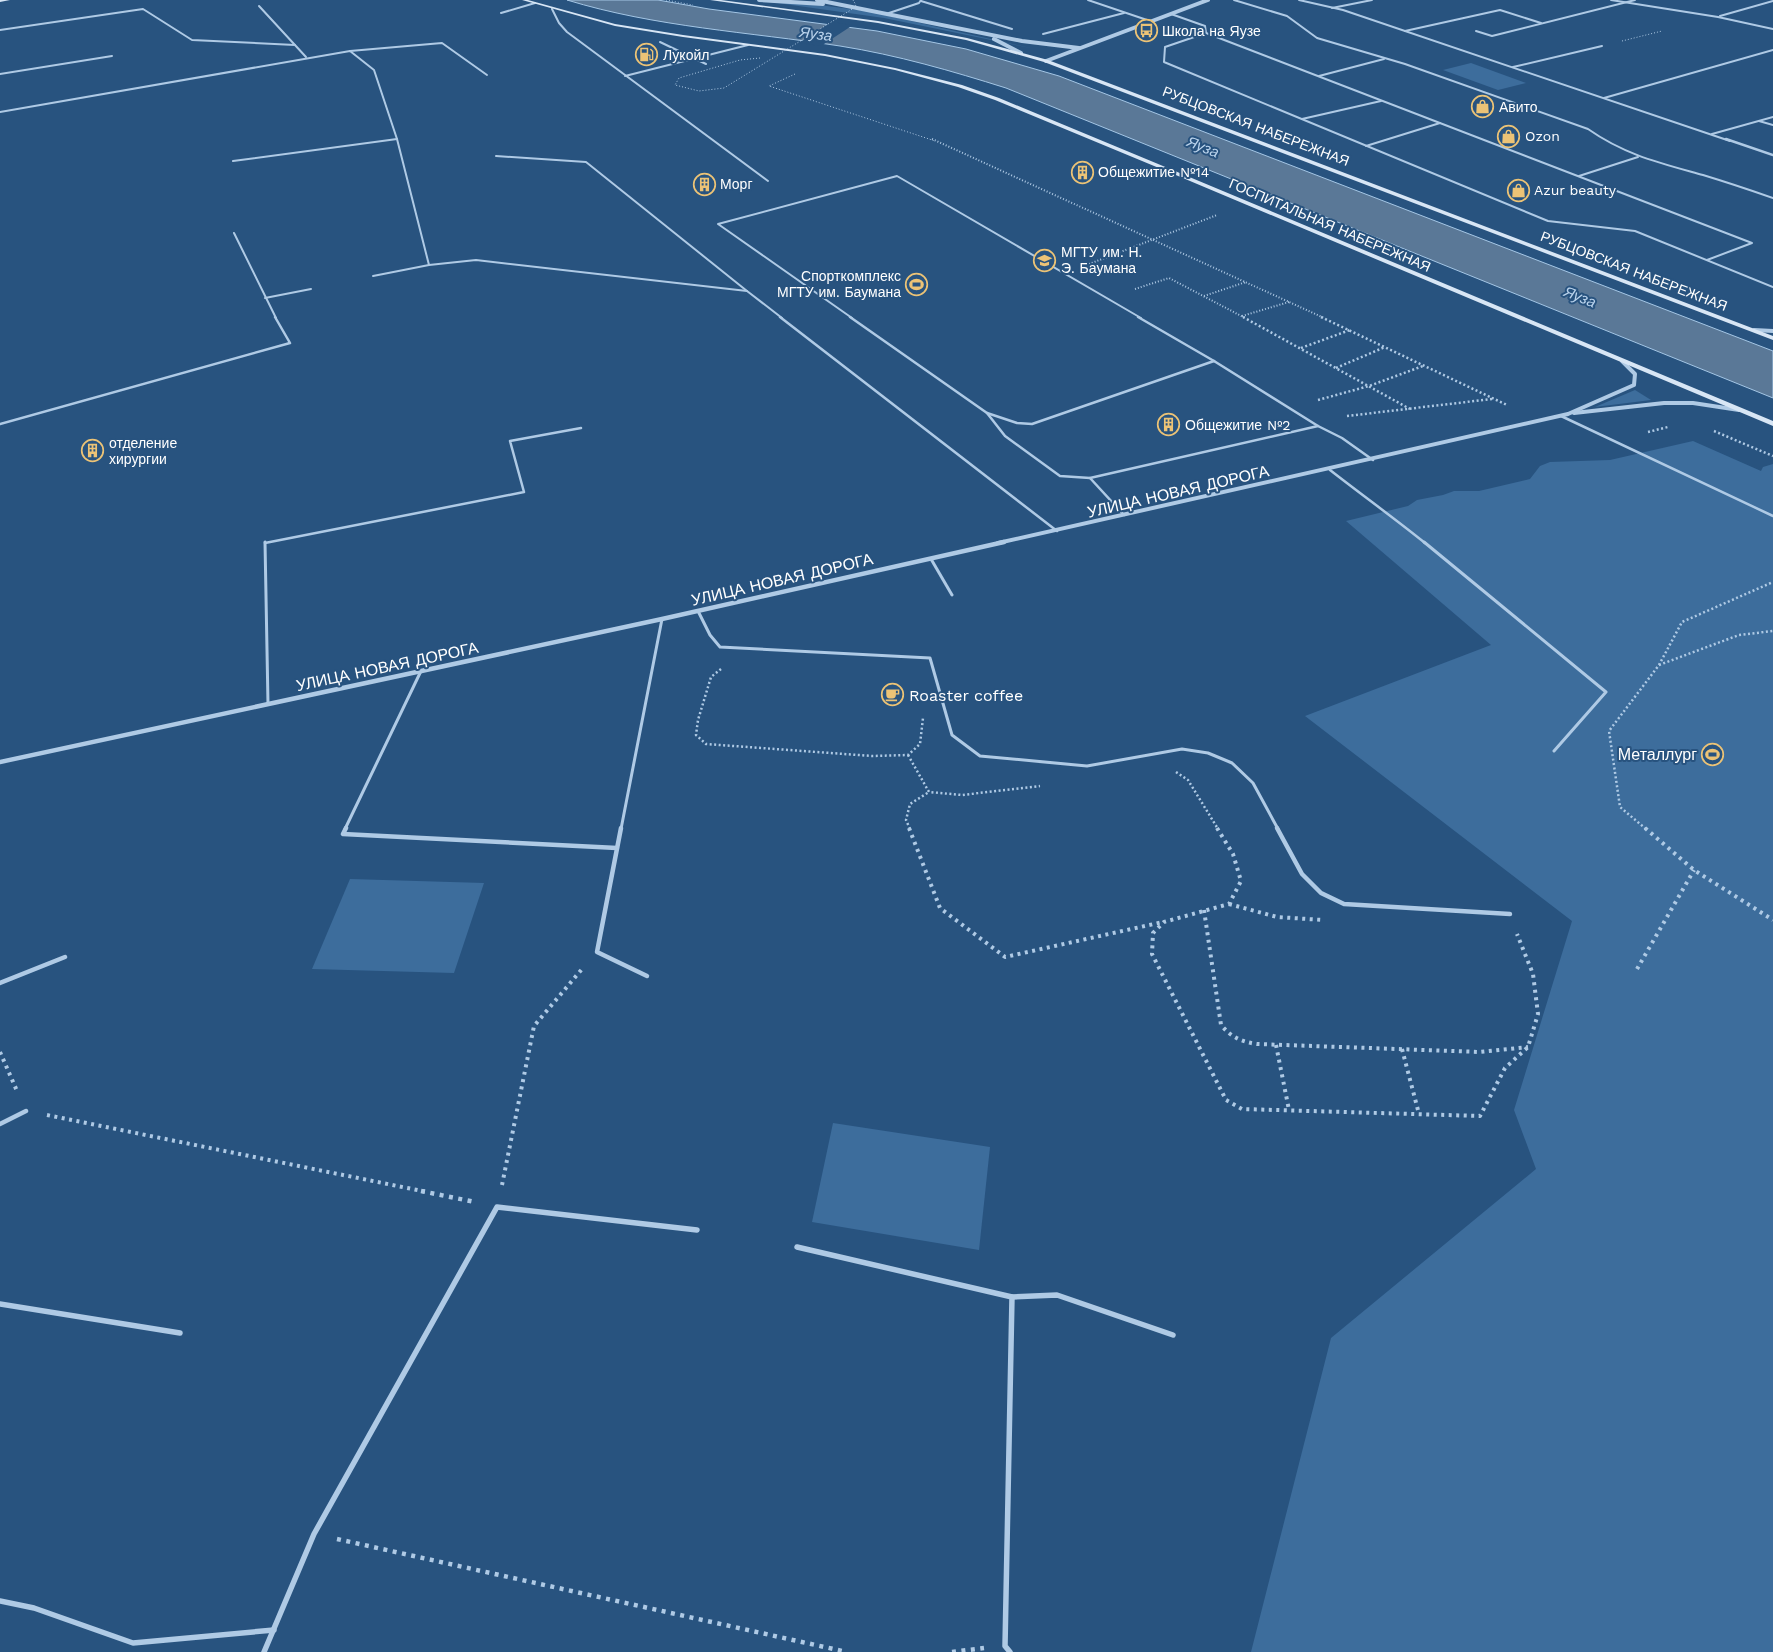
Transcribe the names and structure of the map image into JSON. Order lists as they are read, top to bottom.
{
  "streets": {
    "main road": ["РУБЦОВСКАЯ НАБЕРЕЖНАЯ", "ГОСПИТАЛЬНАЯ НАБЕРЕЖНАЯ"],
    "street": ["УЛИЦА НОВАЯ ДОРОГА"]
  },
  "crossings": [
    ["ГОСПИТАЛЬНАЯ НАБЕРЕЖНАЯ", "УЛИЦА НОВАЯ ДОРОГА"]
  ],
  "water": ["Яуза"],
  "places": {
    "bus stop": ["Школа на Яузе"],
    "fuel station": ["Лукойл"],
    "shop": ["Авито", "Ozon", "Azur beauty"],
    "building": [
      "Общежитие №14",
      "Морг",
      "Общежитие №2",
      "отделение хирургии"
    ],
    "school or university": ["МГТУ им. Н. Э. Баумана"],
    "sports": ["Спорткомплекс МГТУ им. Баумана", "Металлург"],
    "cafe": ["Roaster coffee"]
  }
}
